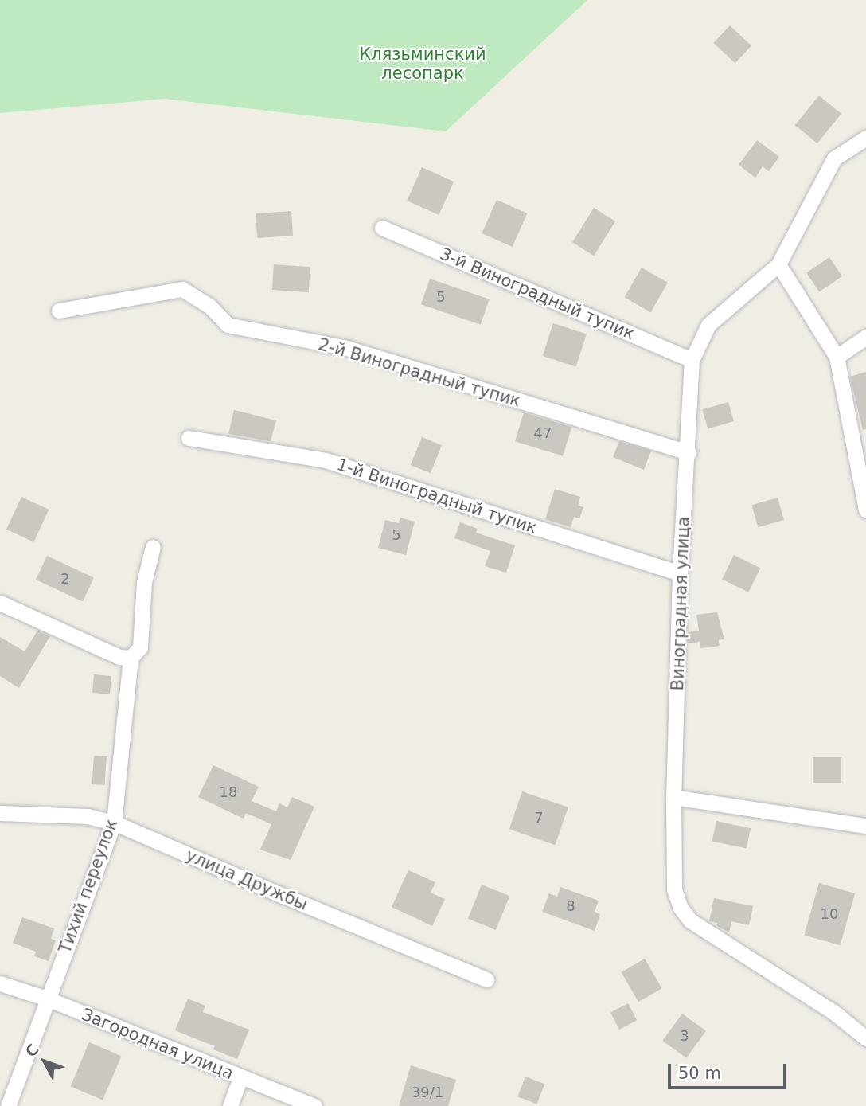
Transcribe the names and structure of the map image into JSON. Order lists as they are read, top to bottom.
{
  "streets": {
    "street": [
      "3-й Виноградный тупик",
      "2-й Виноградный тупик",
      "1-й Виноградный тупик",
      "Виноградная улица",
      "улица Дружбы",
      "Тихий переулок",
      "Загородная улица"
    ]
  },
  "crossings": [
    ["3-й Виноградный тупик", "Виноградная улица"],
    ["2-й Виноградный тупик", "Виноградная улица"],
    ["1-й Виноградный тупик", "Виноградная улица"],
    ["улица Дружбы", "Тихий переулок"],
    ["Тихий переулок", "Загородная улица"]
  ],
  "parks": ["Клязьминский лесопарк"],
  "house_numbers": [
    "5",
    "47",
    "5",
    "2",
    "18",
    "7",
    "8",
    "10",
    "3",
    "39/1"
  ],
  "scale_bar": "50 m",
  "north": "top left"
}
